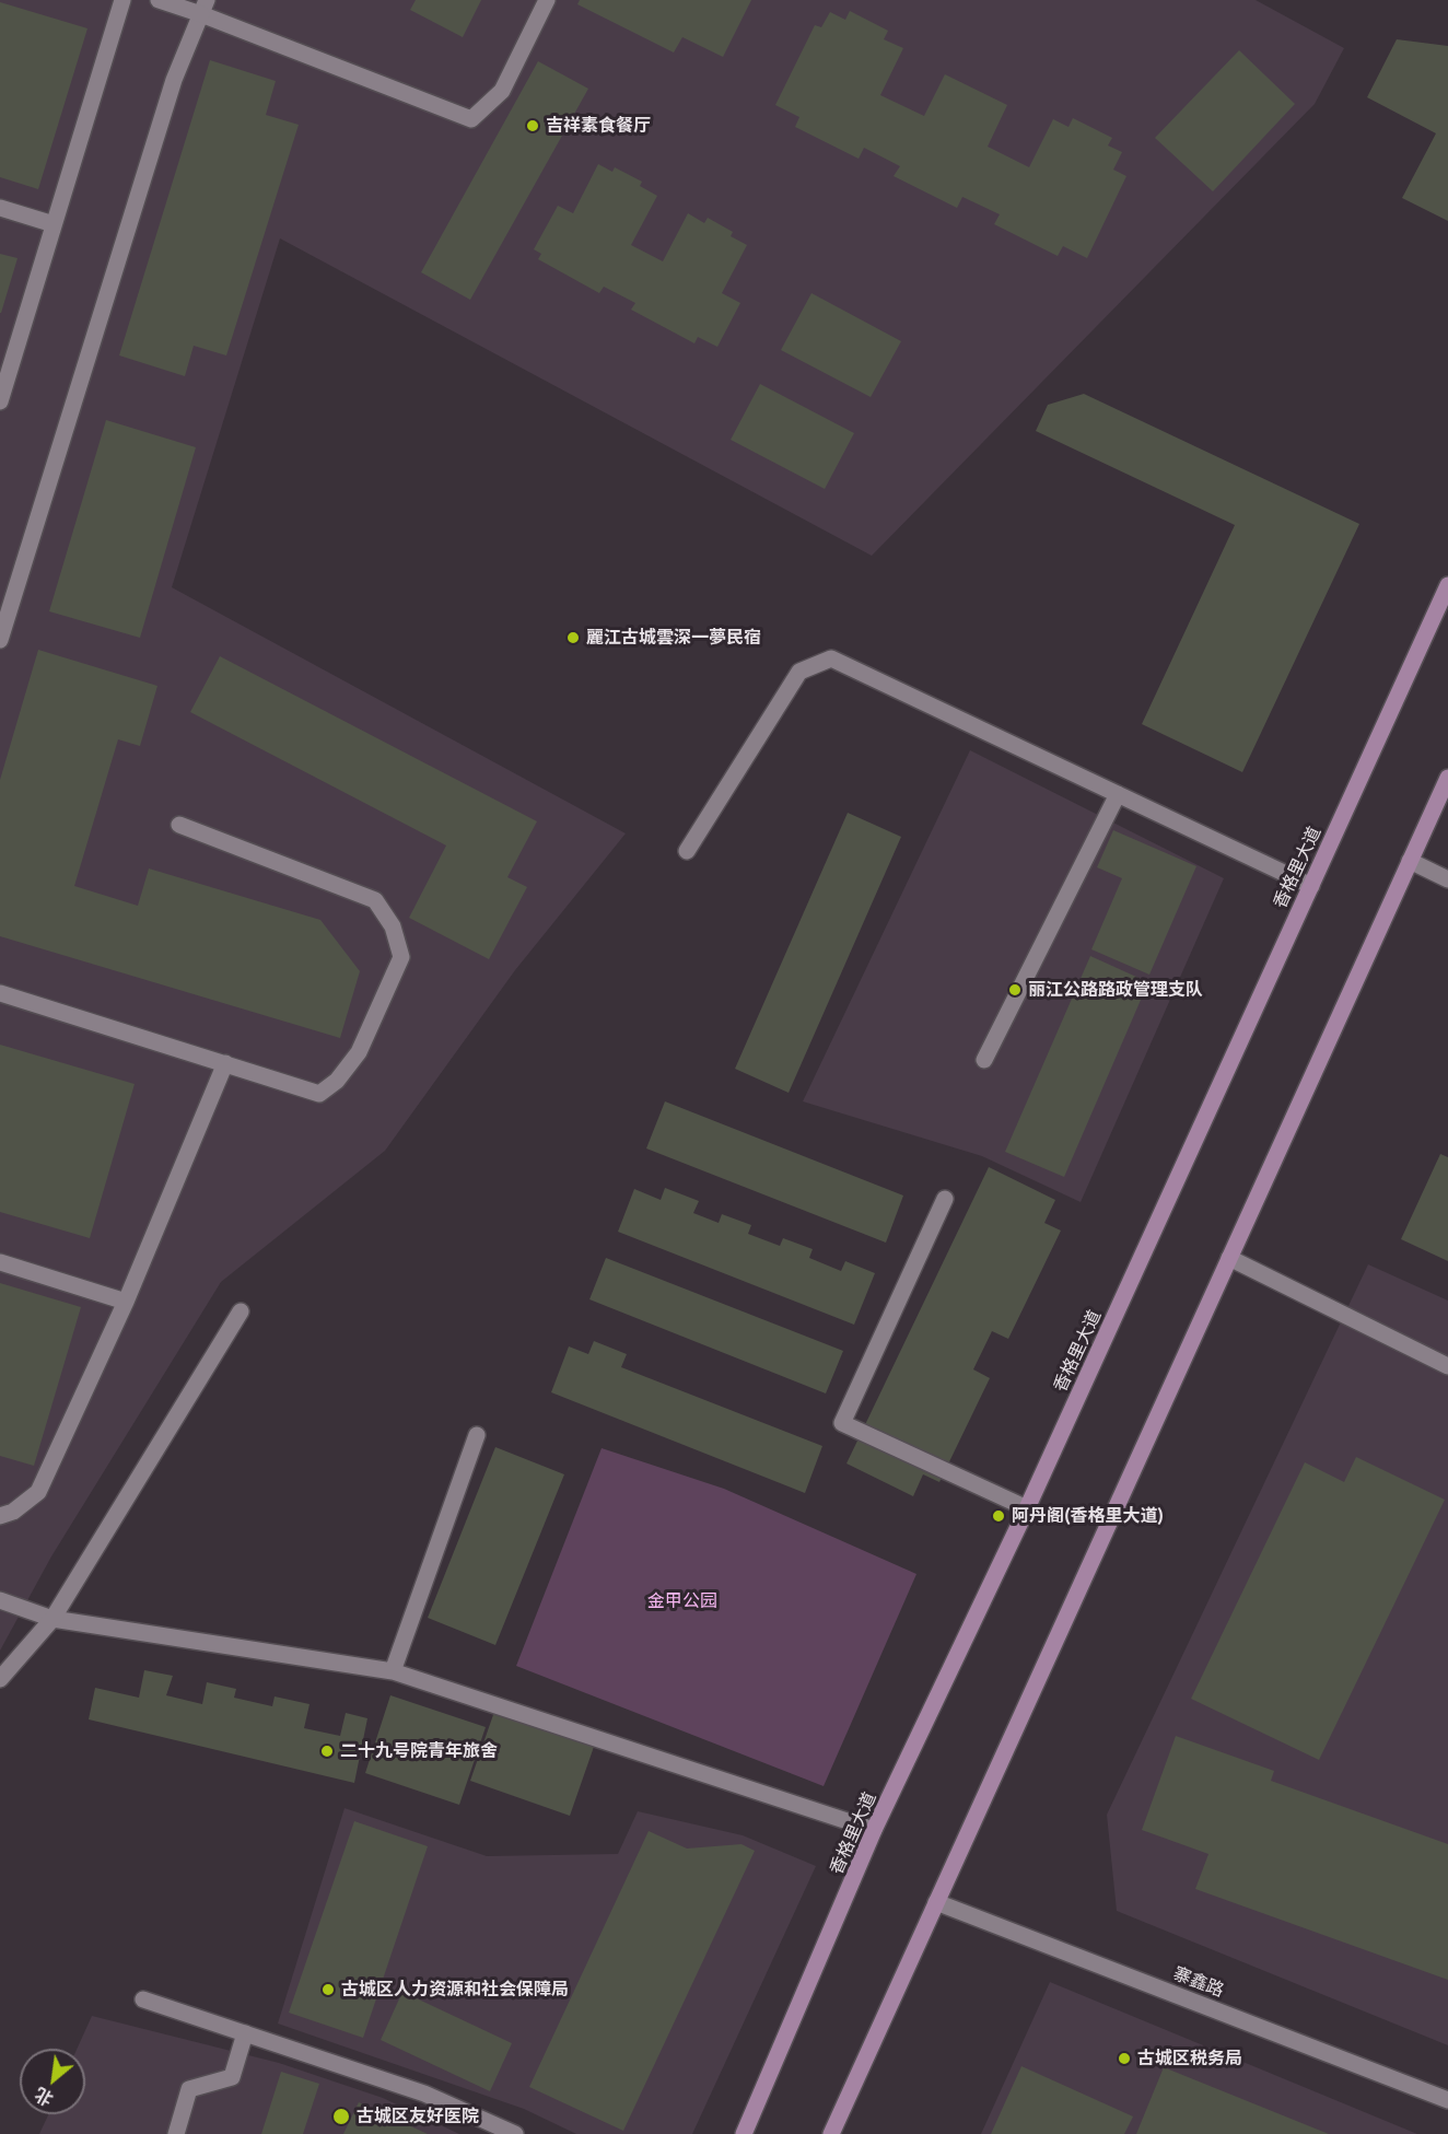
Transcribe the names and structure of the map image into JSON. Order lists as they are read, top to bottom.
{
  "streets": {
    "main road": ["香格里大道"],
    "street": ["寨鑫路"]
  },
  "parks": ["金甲公园"],
  "places": [
    "吉祥素食餐厅",
    "麗江古城雲深一夢民宿",
    "丽江公路路政管理支队",
    "阿丹阁(香格里大道)",
    "二十九号院青年旅舍",
    "古城区人力资源和社会保障局",
    "古城区税务局",
    "古城区友好医院"
  ],
  "north": "bottom left"
}
